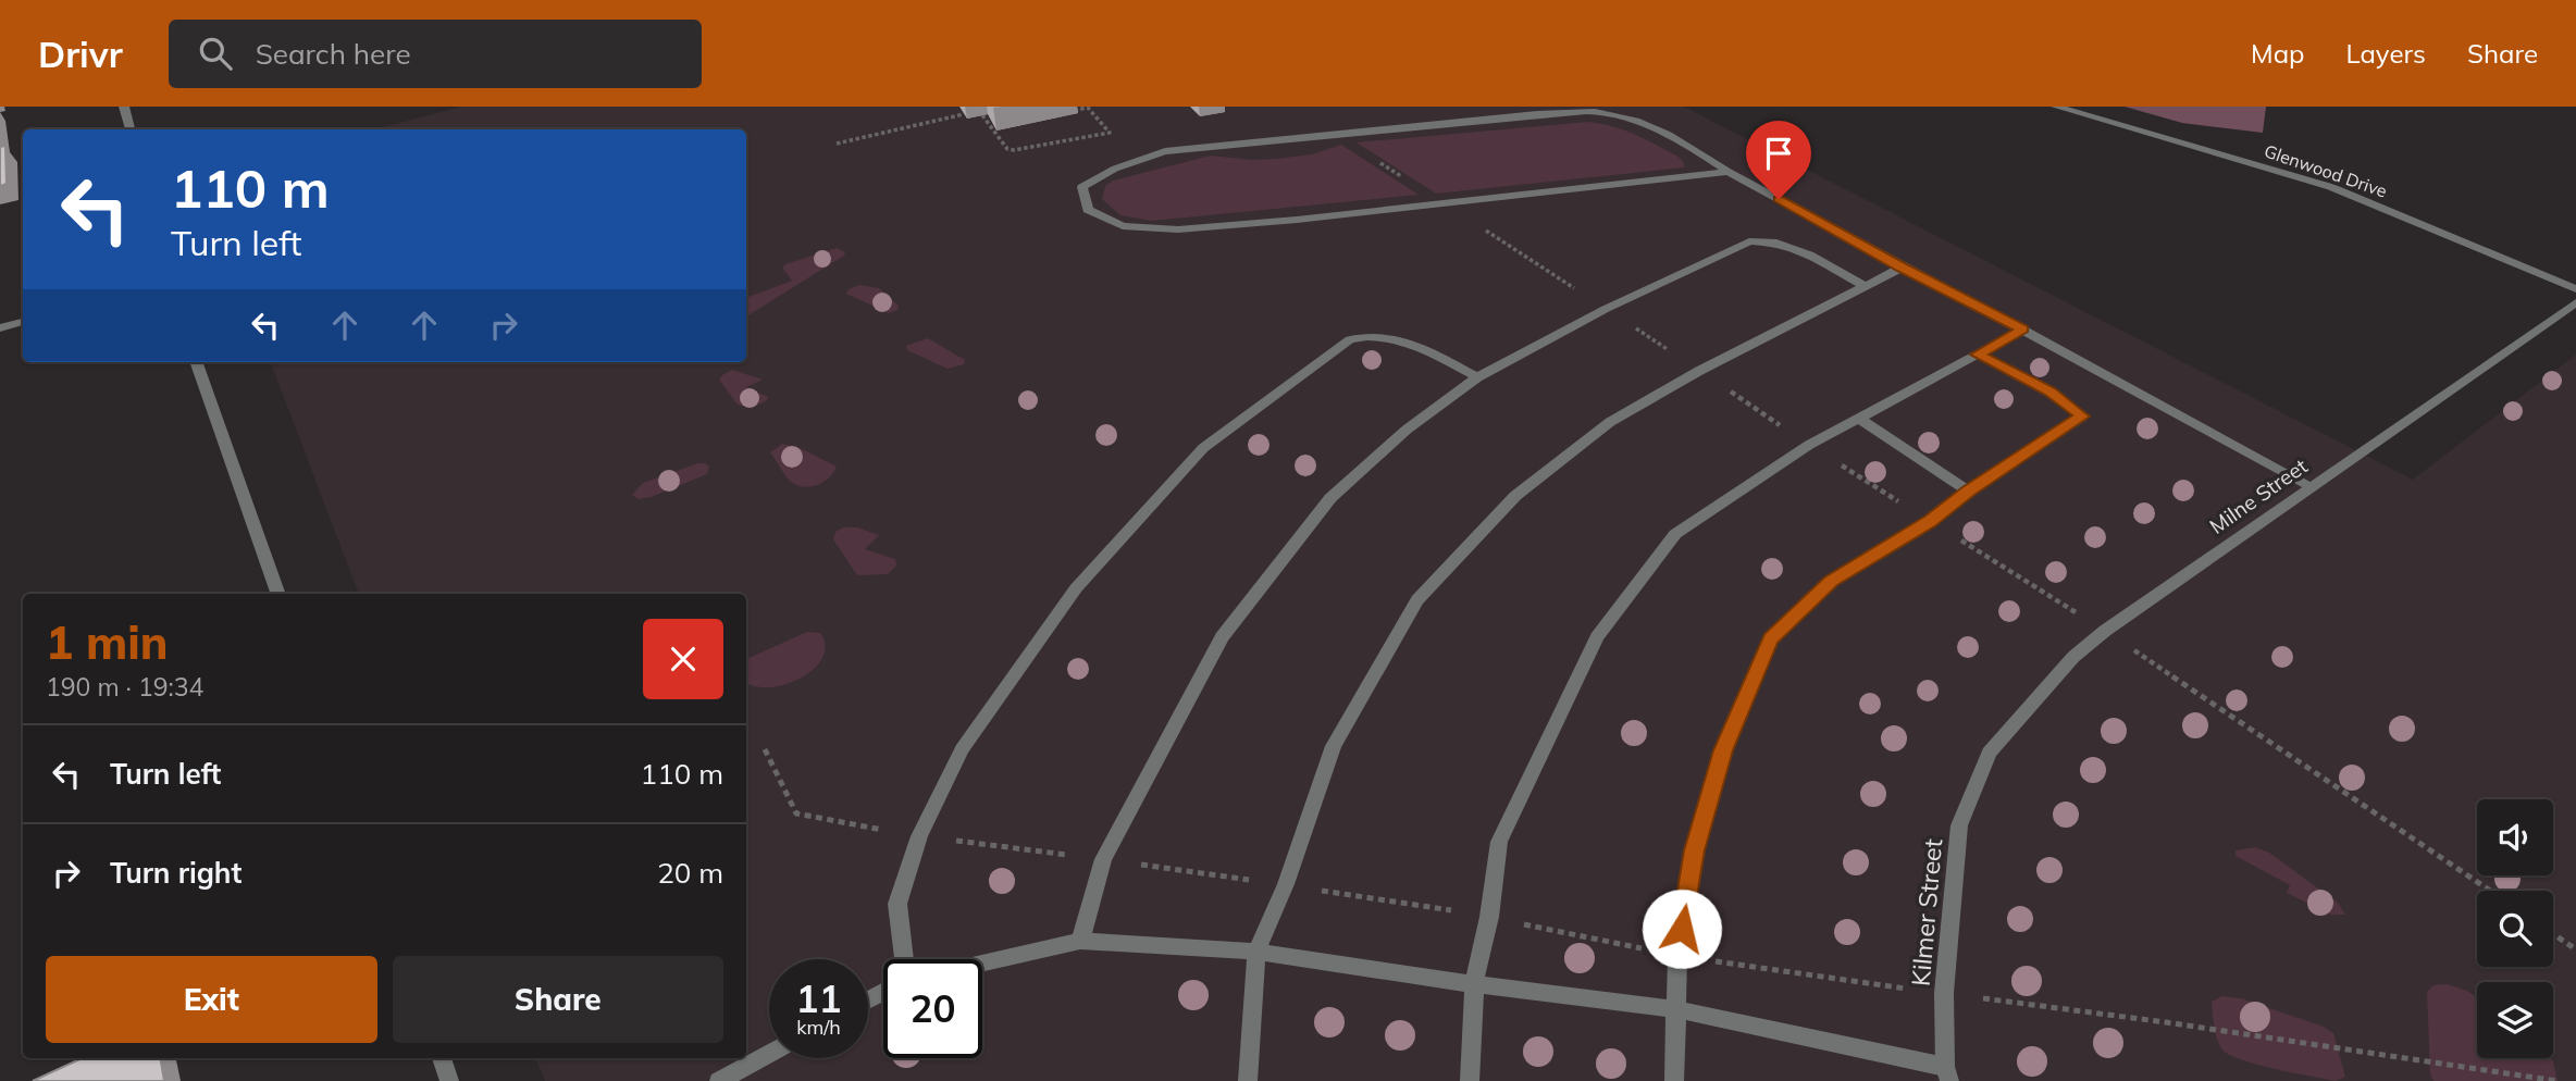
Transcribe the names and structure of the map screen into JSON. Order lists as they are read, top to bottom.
{
  "streets": {
    "street": ["Glenwood Drive", "Milne Street", "Kilmer Street"]
  },
  "crossings": [
    ["Milne Street", "Kilmer Street"]
  ],
  "page": {
    "header": "Drivr",
    "search": "Search here",
    "nav": ["Map", "Layers", "Share"],
    "turn": ["110 m", "Turn left"],
    "heading": ["1 min", "190 m · 19:34"],
    "list": [
      {
        "name": "Turn left",
        "value": "110 m"
      },
      {
        "name": "Turn right",
        "value": "20 m"
      }
    ],
    "buttons": ["Exit", "Share"],
    "speed": "11 km/h",
    "limit": "20"
  }
}
